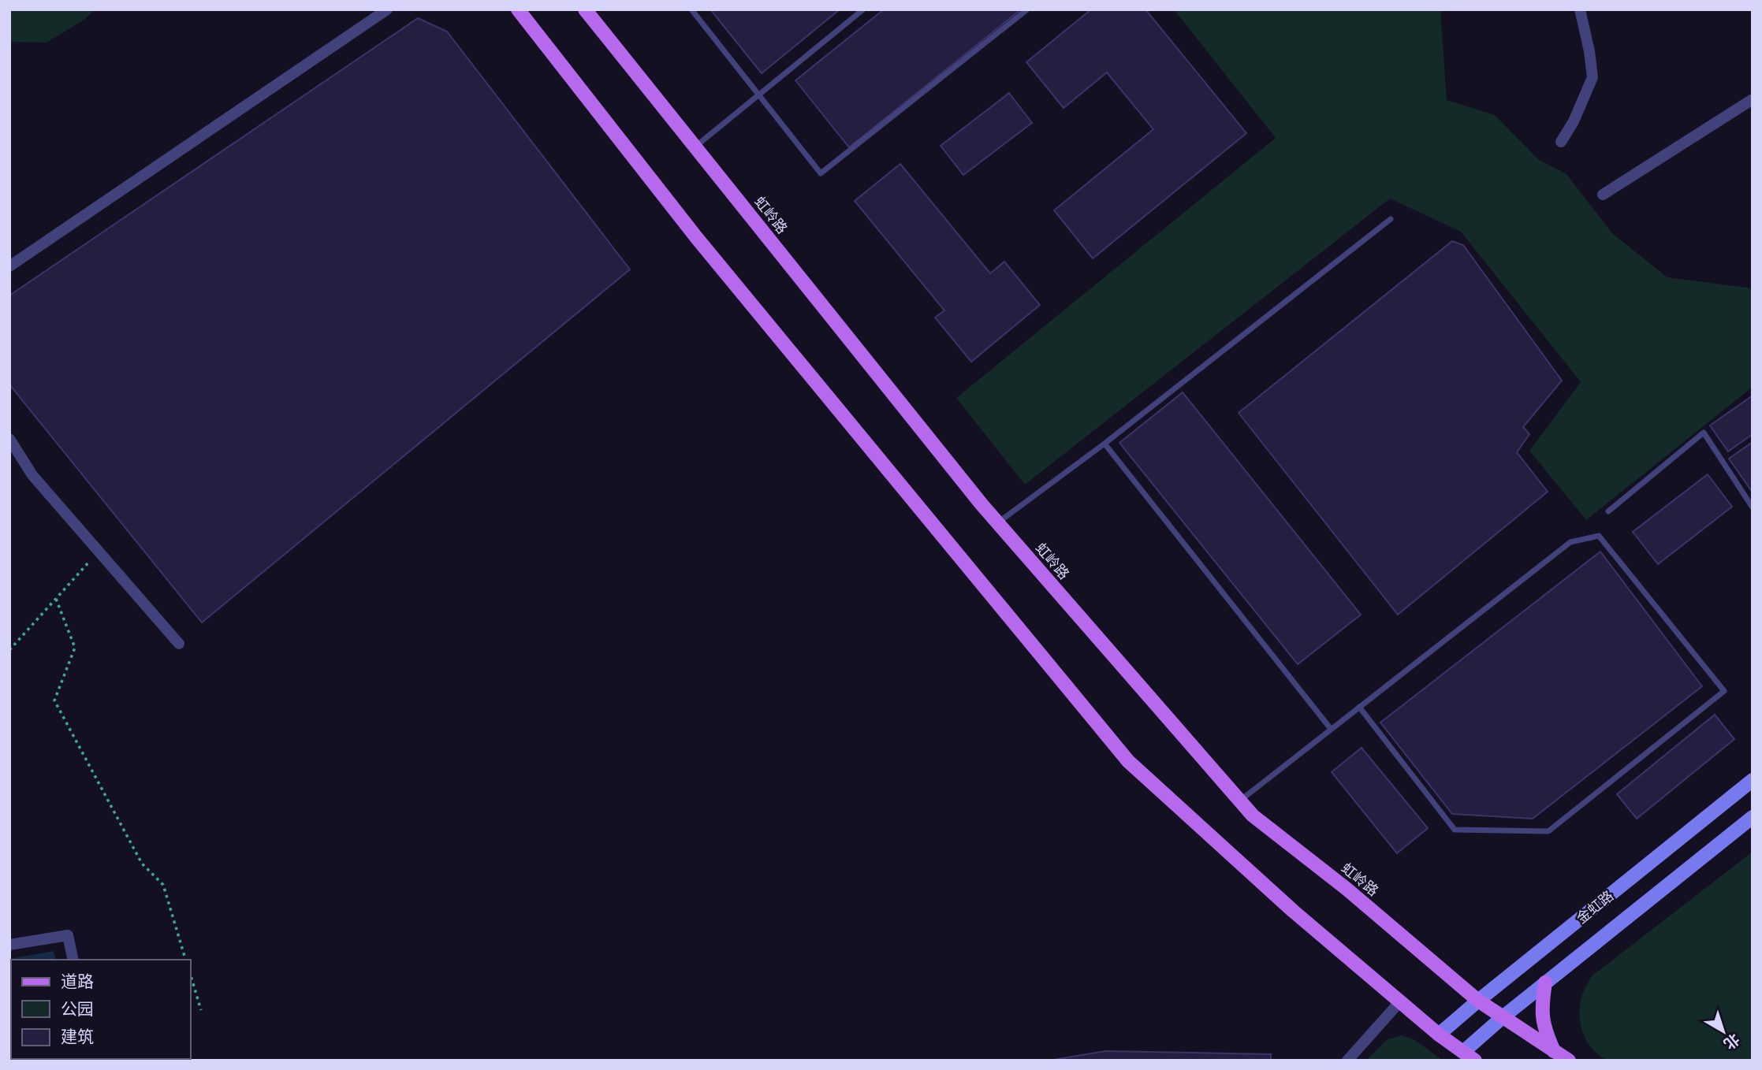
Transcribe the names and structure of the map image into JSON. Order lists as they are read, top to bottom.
{
  "streets": {
    "main road": ["虹岭路"],
    "street": ["金虹路"]
  },
  "crossings": [
    ["虹岭路", "金虹路"]
  ],
  "legend": ["道路", "公园", "建筑"],
  "north": "bottom right"
}
